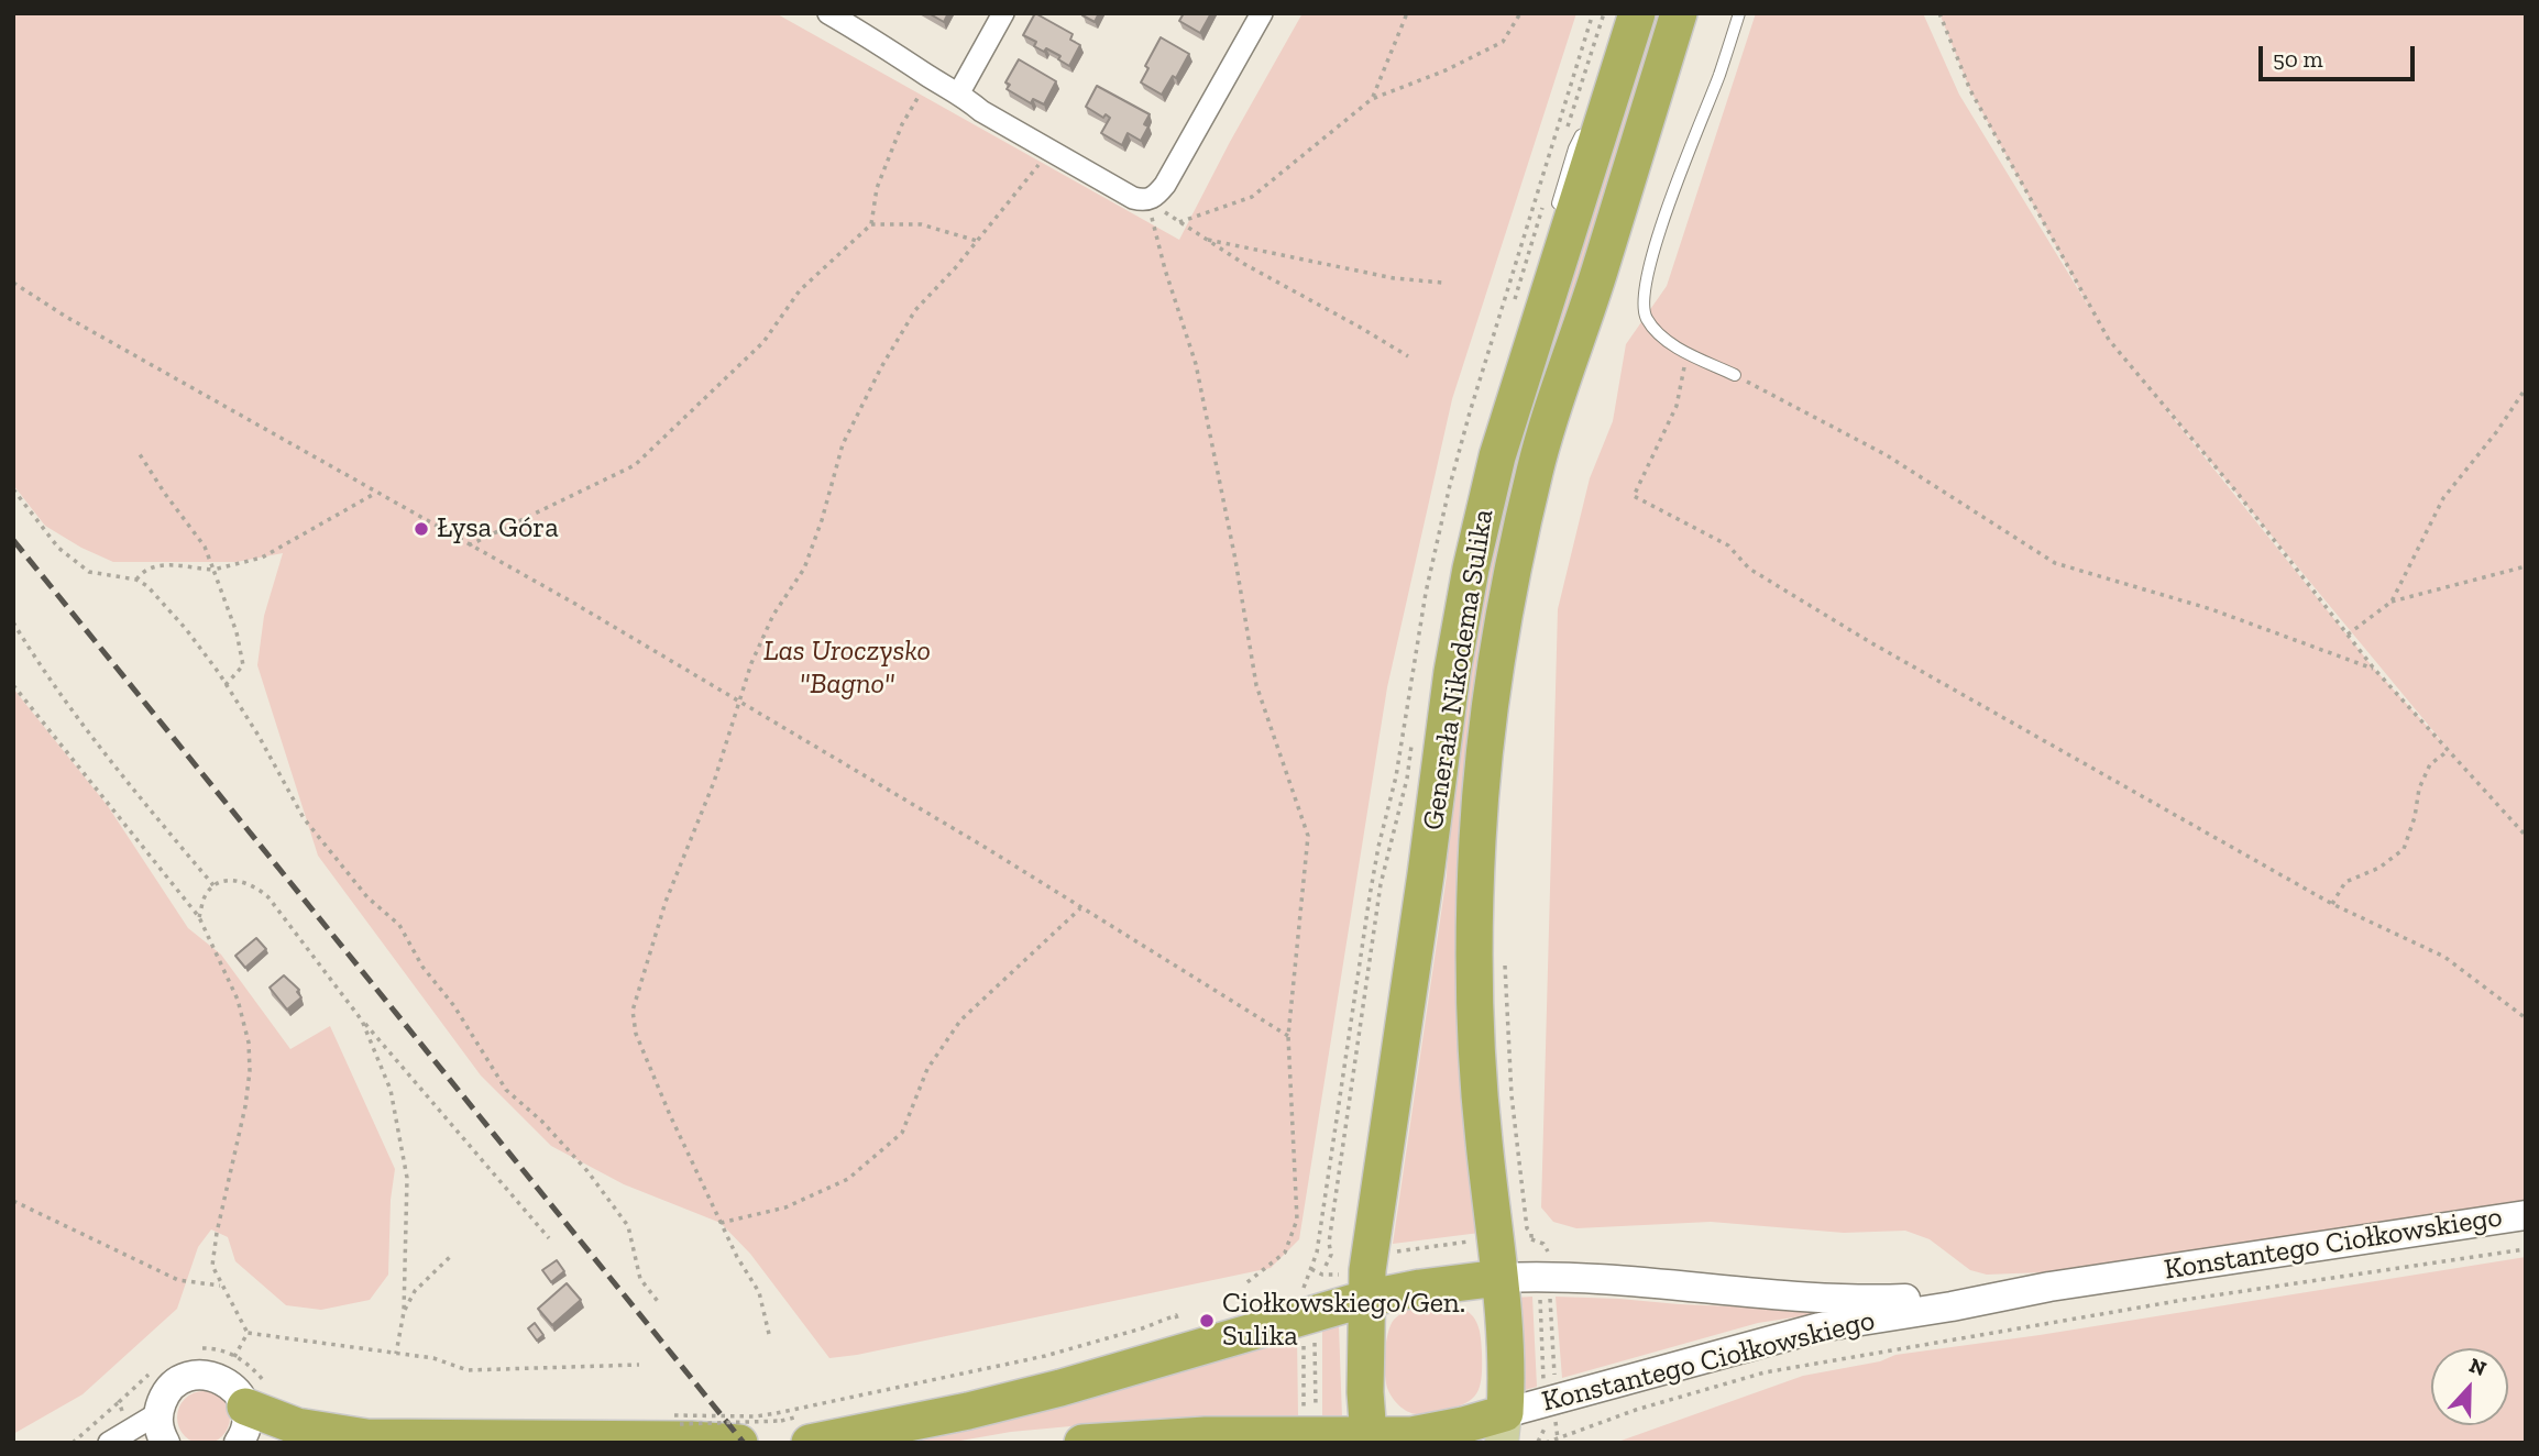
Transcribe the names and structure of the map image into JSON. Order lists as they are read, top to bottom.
{
  "streets": {
    "highway": ["Generała Nikodema Sulika"],
    "street": ["Konstantego Ciołkowskiego"]
  },
  "crossings": [
    ["Generała Nikodema Sulika", "Konstantego Ciołkowskiego"]
  ],
  "parks": ["Las Uroczysko \"Bagno\""],
  "places": ["Łysa Góra", "Ciołkowskiego/Gen. Sulika"],
  "scale_bar": "50 m",
  "north": "top"
}
